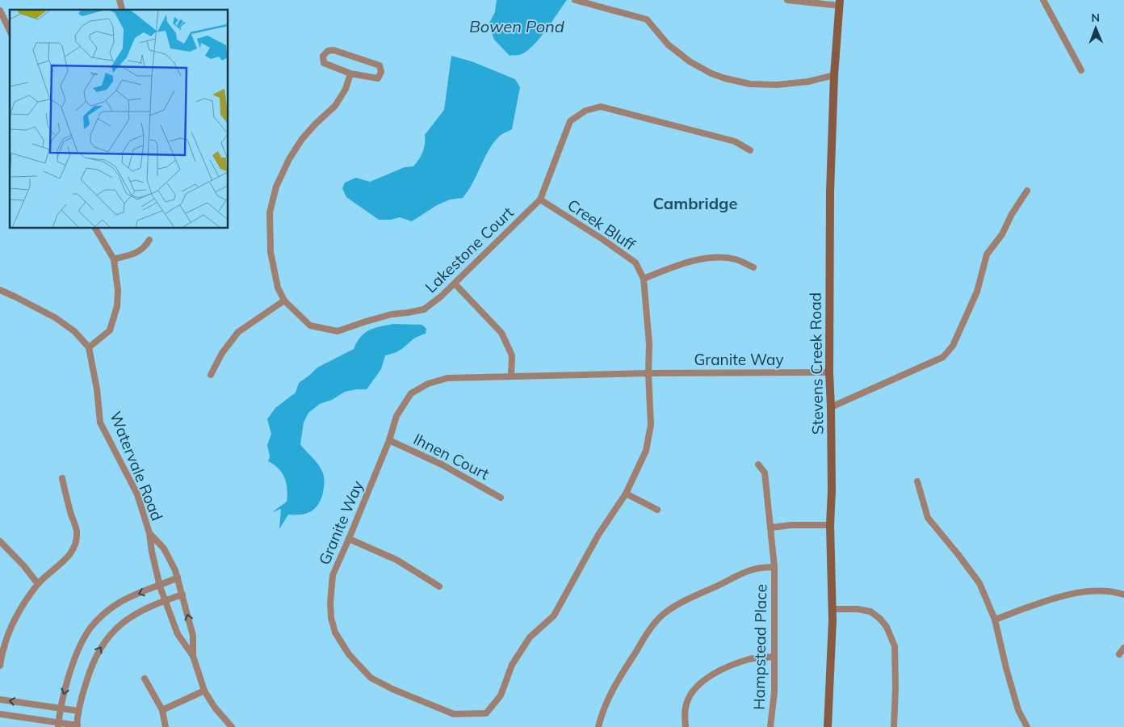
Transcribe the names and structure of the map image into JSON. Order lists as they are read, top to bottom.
{
  "streets": {
    "street": [
      "Creek Bluff",
      "Lakestone Court",
      "Granite Way",
      "Stevens Creek Road",
      "Ihnen Court",
      "Watervale Road",
      "Hampstead Place"
    ]
  },
  "crossings": [
    ["Creek Bluff", "Lakestone Court"],
    ["Creek Bluff", "Granite Way"],
    ["Granite Way", "Stevens Creek Road"],
    ["Granite Way", "Ihnen Court"]
  ],
  "districts": ["Cambridge"],
  "water": ["Bowen Pond"],
  "north": "top"
}
